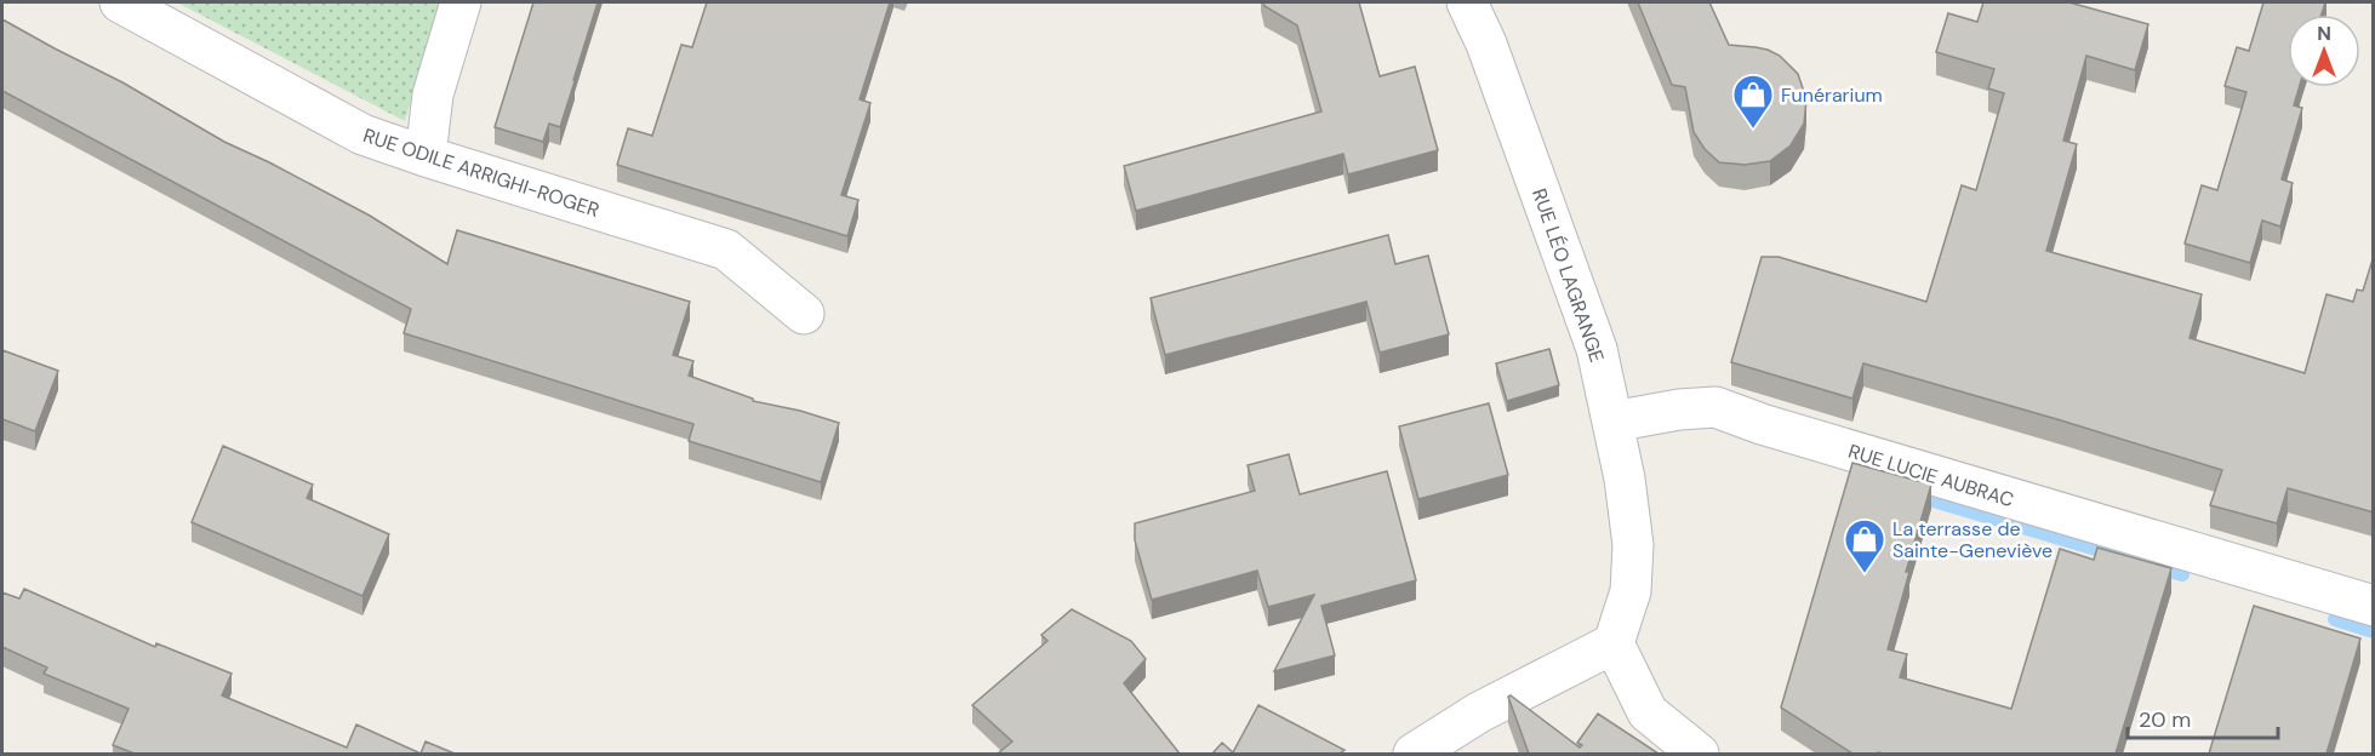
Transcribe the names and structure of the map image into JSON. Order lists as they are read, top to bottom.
{
  "streets": {
    "street": ["RUE ODILE ARRIGHI-ROGER", "RUE LÉO LAGRANGE", "RUE LUCIE AUBRAC"]
  },
  "crossings": [
    ["RUE LÉO LAGRANGE", "RUE LUCIE AUBRAC"]
  ],
  "places": {
    "shop": ["Funérarium", "La terrasse de Sainte-Geneviève"]
  },
  "scale_bar": "20 m",
  "north": "top"
}
